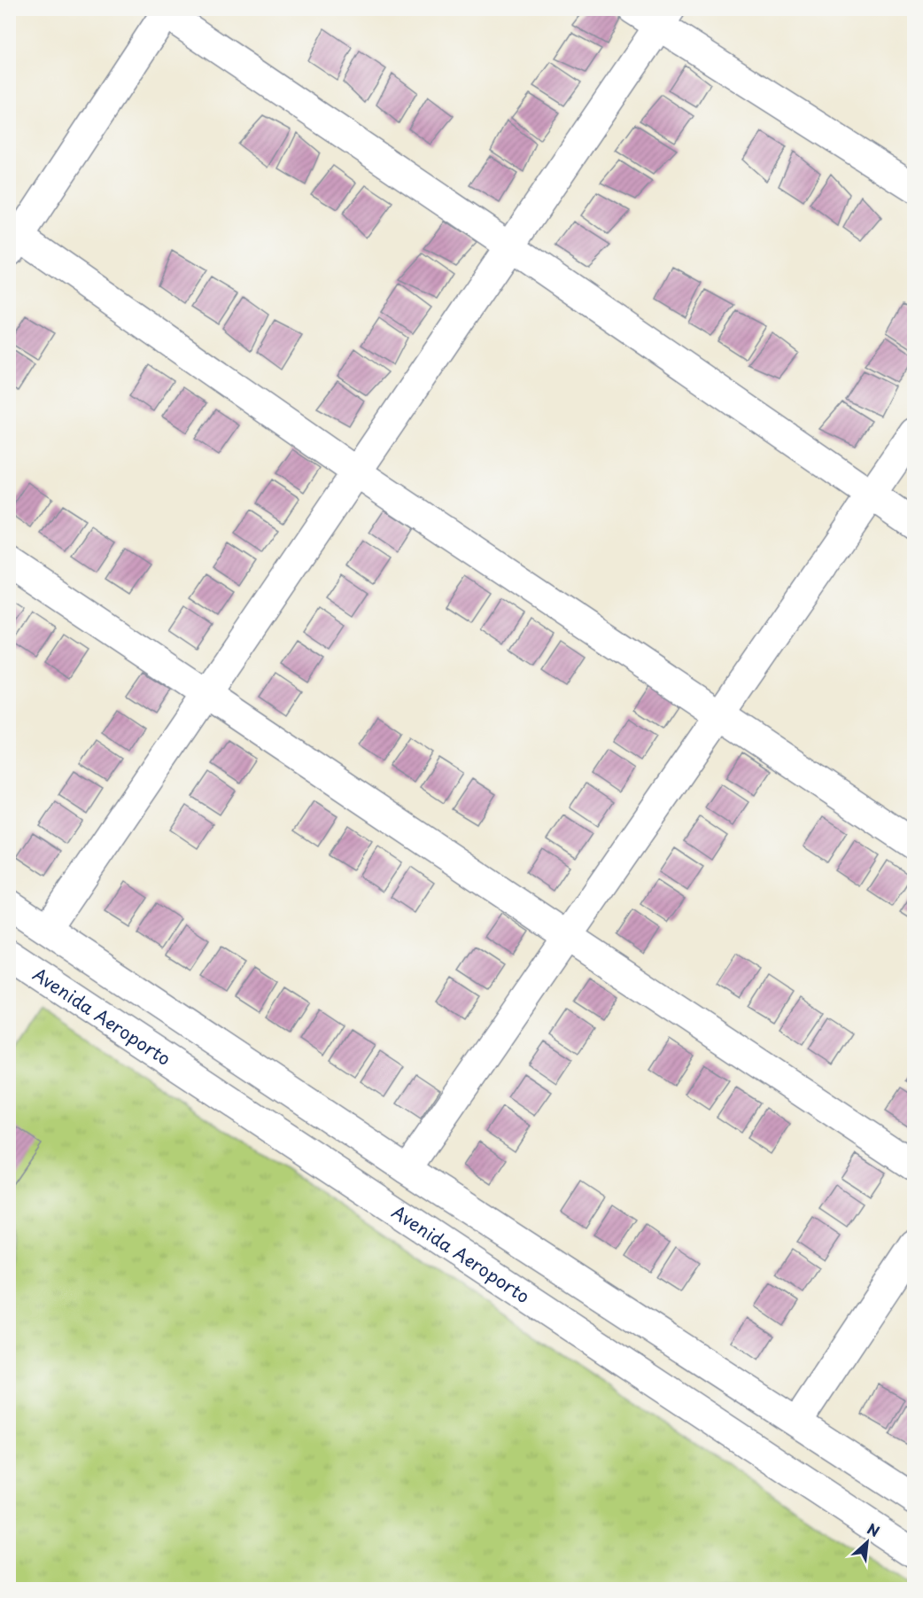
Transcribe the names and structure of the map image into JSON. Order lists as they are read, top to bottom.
{
  "streets": {
    "street": ["Avenida Aeroporto"]
  },
  "north": "top right"
}
